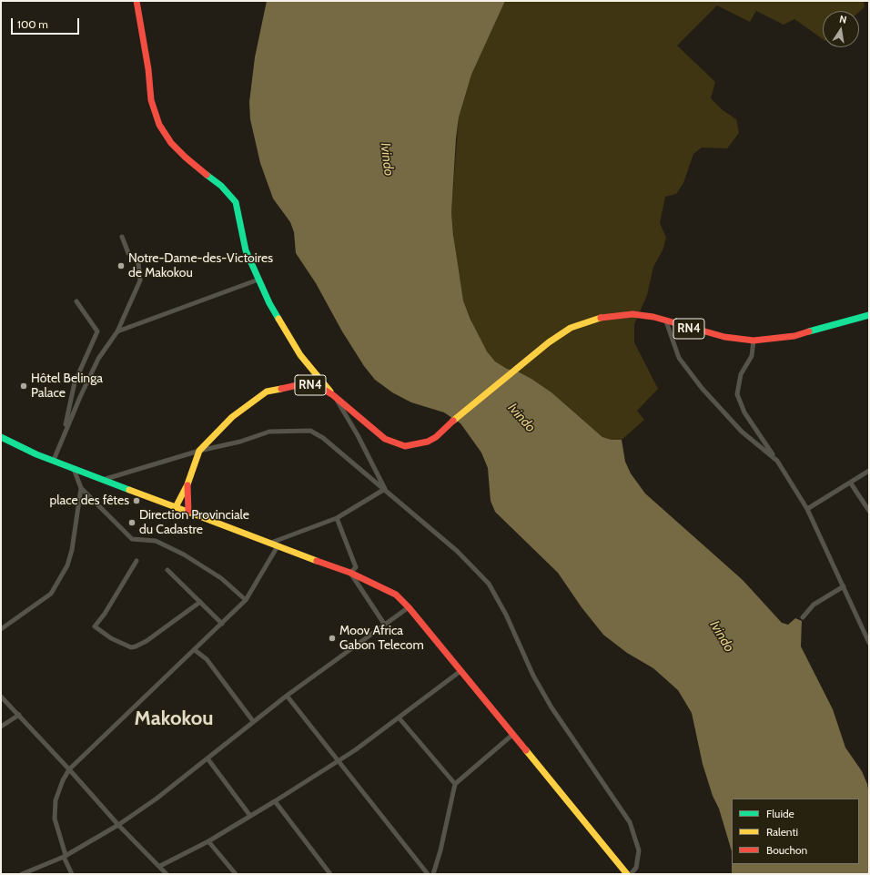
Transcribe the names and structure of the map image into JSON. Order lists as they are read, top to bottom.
{
  "streets": {
    "main road": ["RN4"]
  },
  "districts": ["Makokou"],
  "water": ["Ivindo"],
  "places": [
    "Notre-Dame-des-Victoires de Makokou",
    "Hôtel Belinga Palace",
    "place des fêtes",
    "Direction Provinciale du Cadastre",
    "Moov Africa Gabon Telecom"
  ],
  "legend": ["Fluide", "Ralenti", "Bouchon"],
  "scale_bar": "100 m",
  "north": "top"
}
